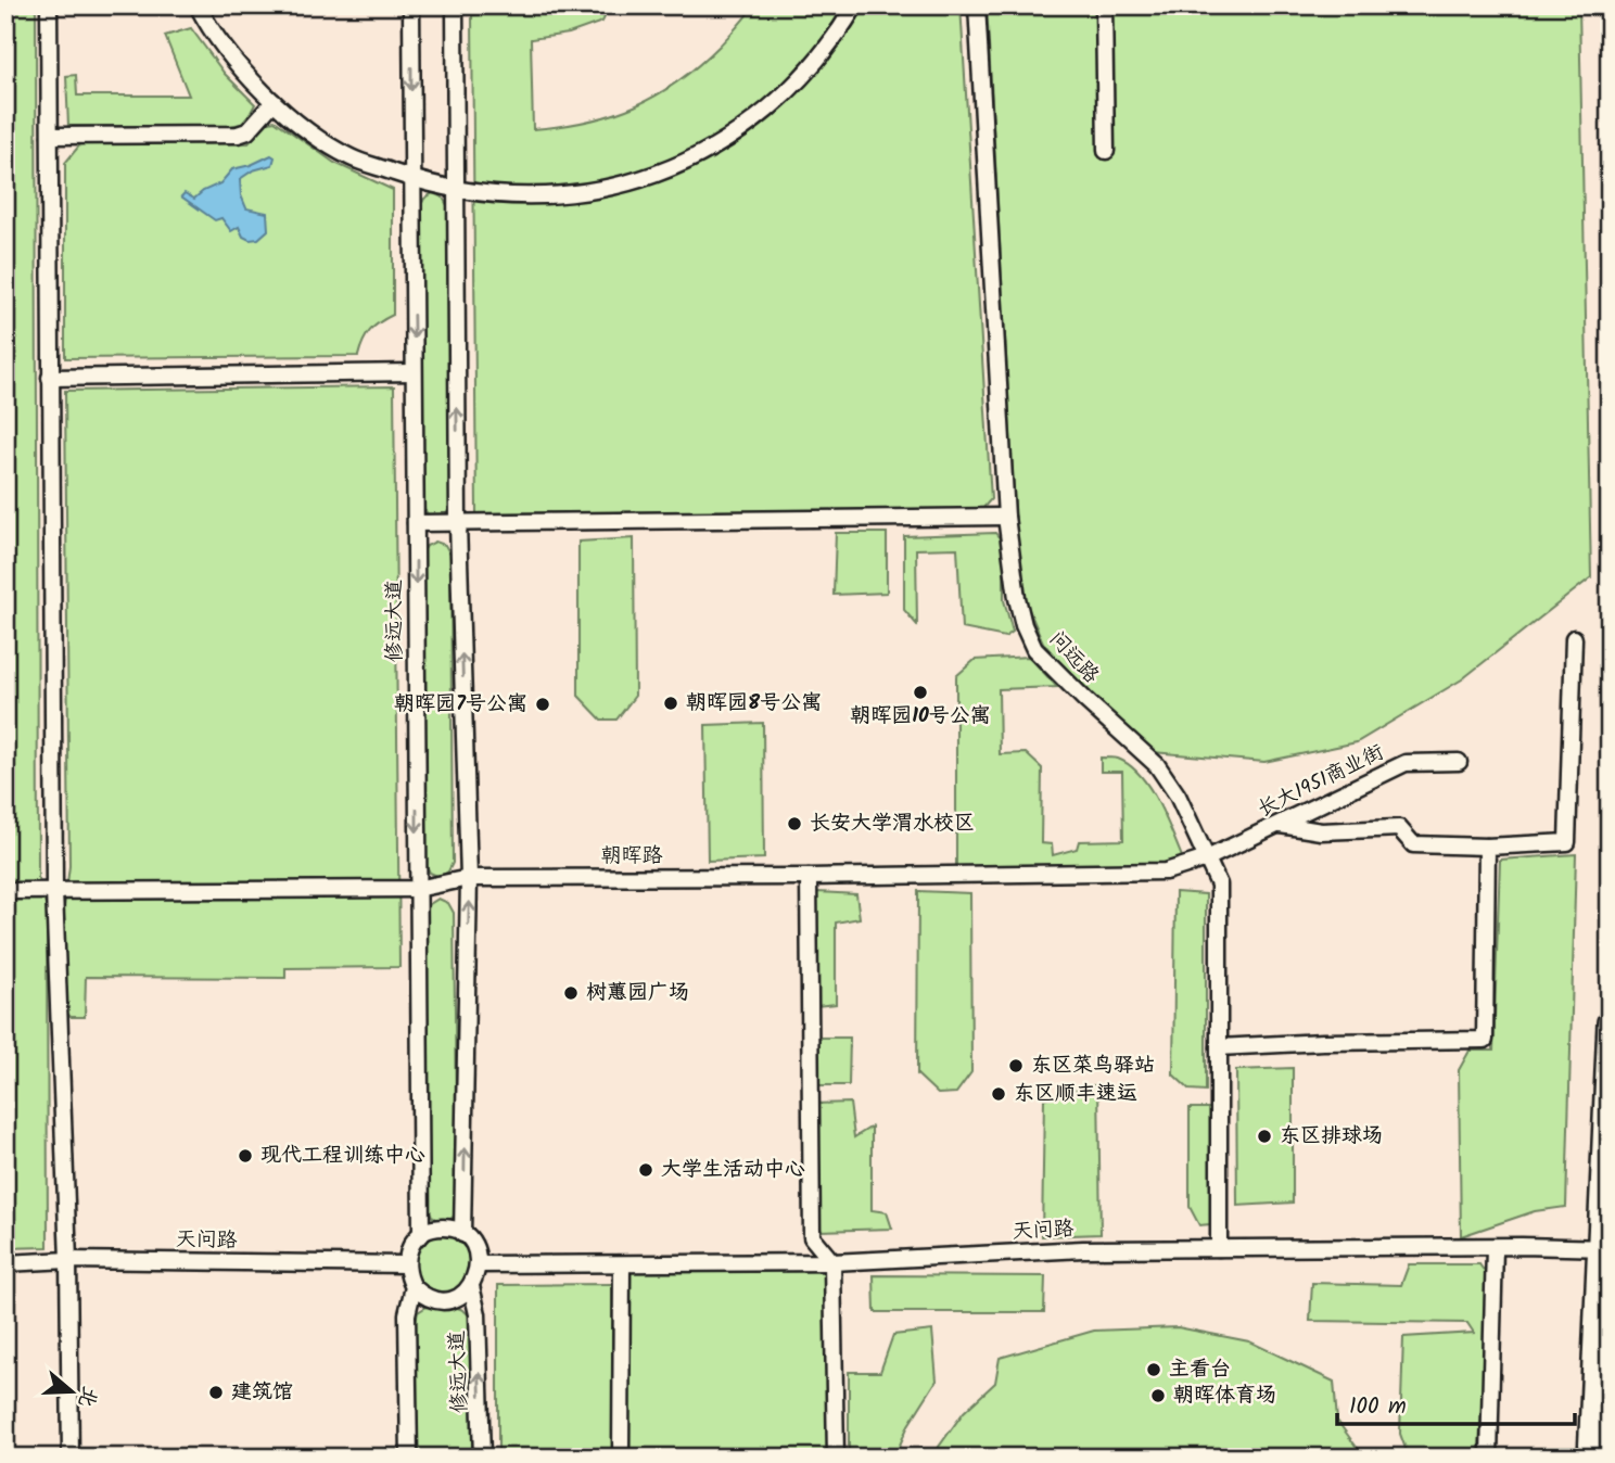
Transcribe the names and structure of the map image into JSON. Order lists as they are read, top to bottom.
{
  "streets": {
    "street": [
      "修远大道",
      "问远路",
      "长大1951商业街",
      "朝晖路",
      "天问路"
    ]
  },
  "crossings": [
    ["修远大道", "朝晖路"],
    ["修远大道", "天问路"],
    ["问远路", "长大1951商业街"],
    ["问远路", "朝晖路"],
    ["问远路", "天问路"],
    ["长大1951商业街", "朝晖路"]
  ],
  "places": [
    "朝晖园10号公寓",
    "朝晖园8号公寓",
    "朝晖园7号公寓",
    "长安大学渭水校区",
    "树蕙园广场",
    "东区菜鸟驿站",
    "东区顺丰速运",
    "东区排球场",
    "现代工程训练中心",
    "大学生活动中心",
    "主看台",
    "建筑馆",
    "朝晖体育场"
  ],
  "scale_bar": "100 m",
  "north": "right"
}
